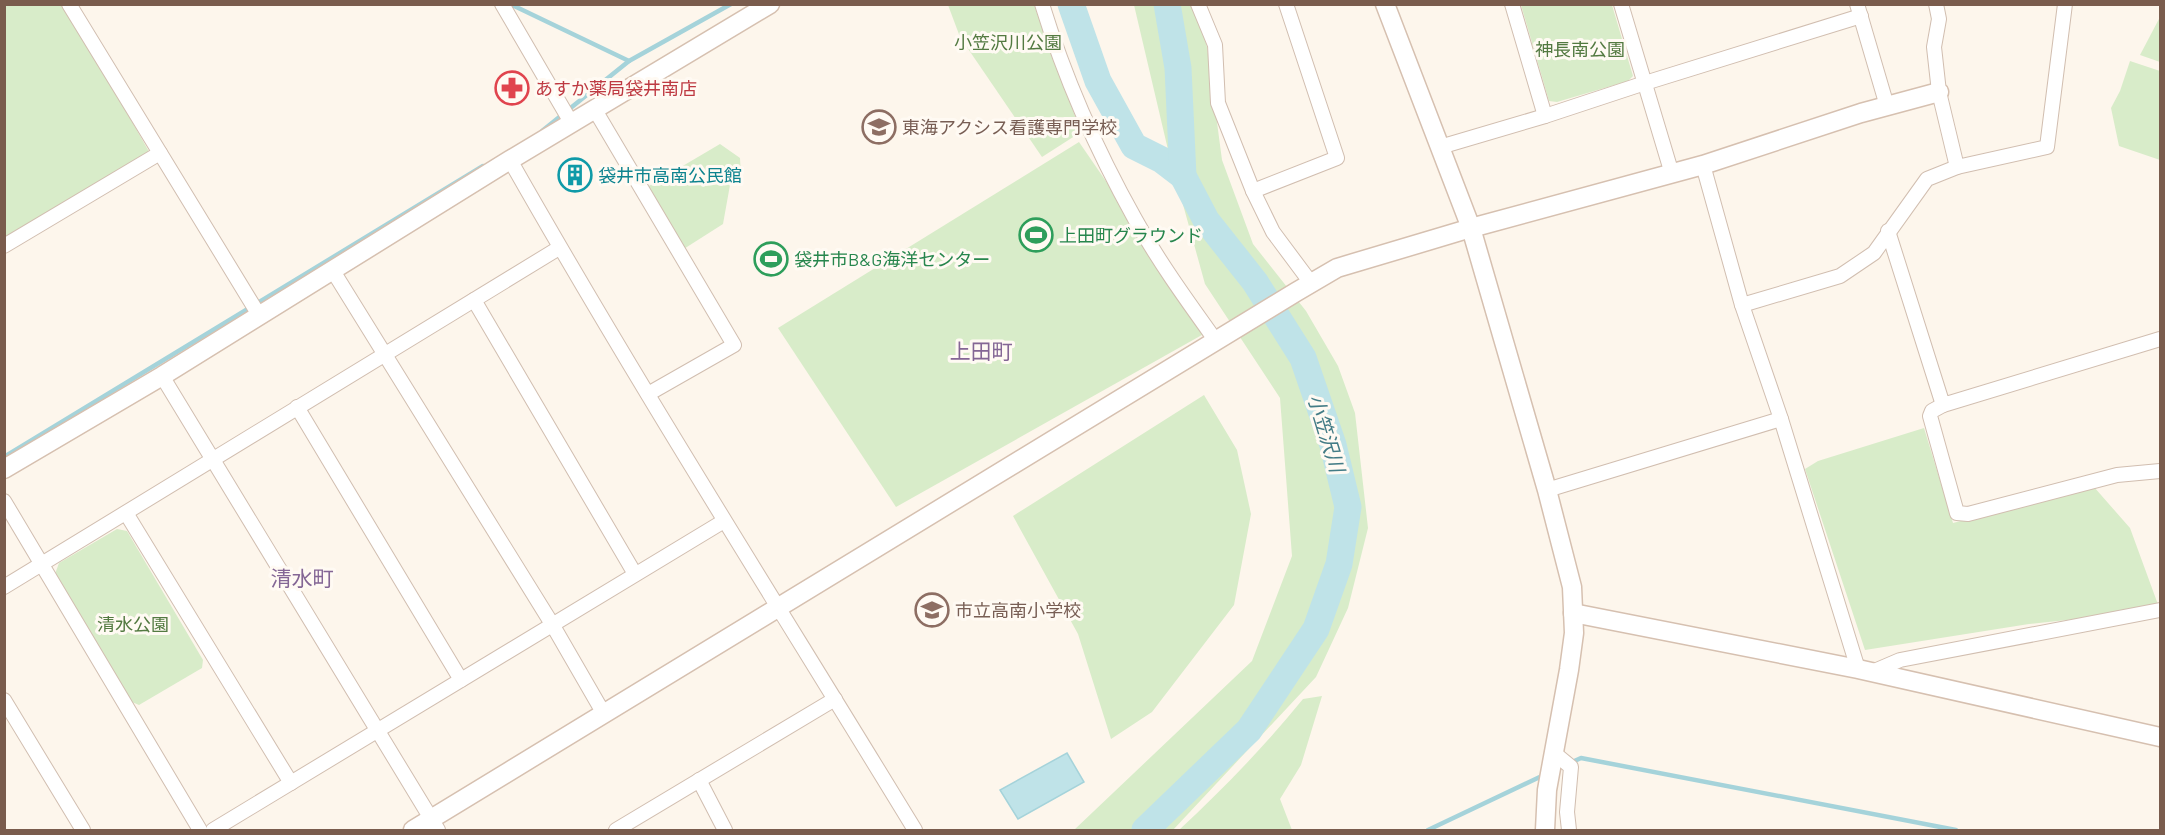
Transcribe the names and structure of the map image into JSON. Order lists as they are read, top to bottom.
{
  "districts": ["上田町", "清水町"],
  "water": ["小笠沢川"],
  "parks": ["小笠沢川公園", "神長南公園", "清水公園"],
  "places": {
    "pharmacy": ["あすか薬局袋井南店"],
    "school or university": ["東海アクシス看護専門学校", "市立高南小学校"],
    "building": ["袋井市高南公民館"],
    "sports": ["上田町グラウンド", "袋井市B&G海洋センター"]
  }
}
